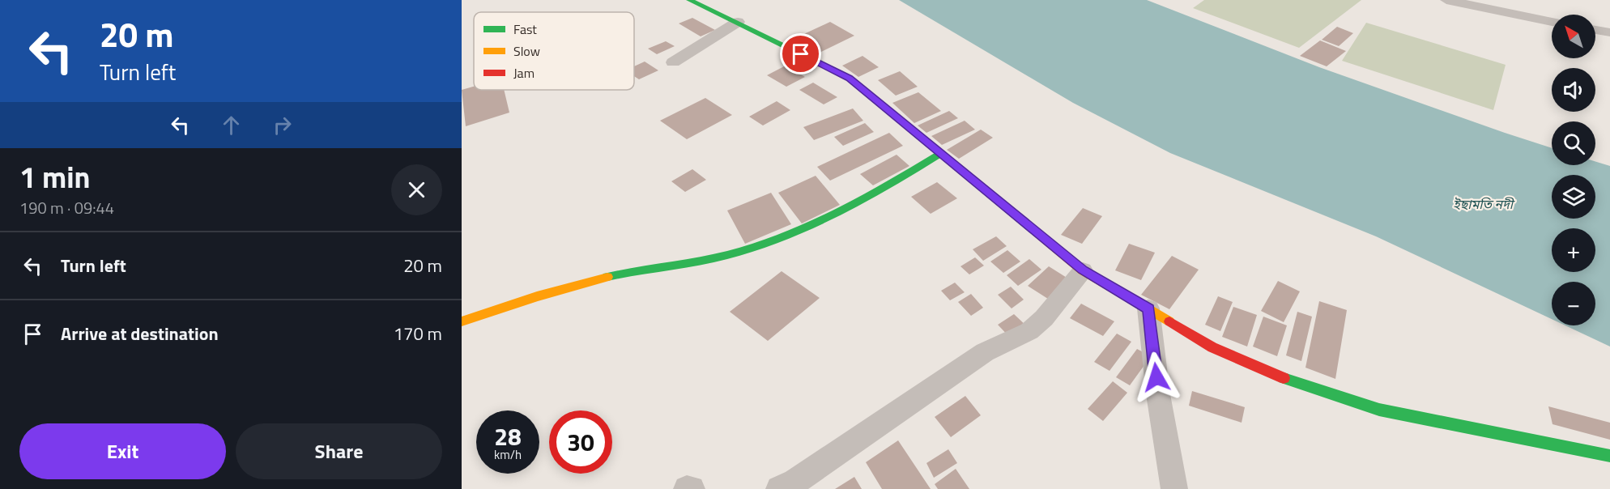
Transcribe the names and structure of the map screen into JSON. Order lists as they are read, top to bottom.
{
  "water": ["ইছামতি নদী"],
  "legend": ["Fast", "Slow", "Jam"],
  "north": "top left",
  "page": {
    "turn": ["20 m", "Turn left"],
    "map_buttons": ["+", "−"],
    "heading": ["1 min", "190 m · 09:44"],
    "list": [
      {
        "name": "Turn left",
        "value": "20 m"
      },
      {
        "name": "Arrive at destination",
        "value": "170 m"
      }
    ],
    "speed": "28 km/h",
    "limit": "30",
    "buttons": ["Exit", "Share"]
  }
}
